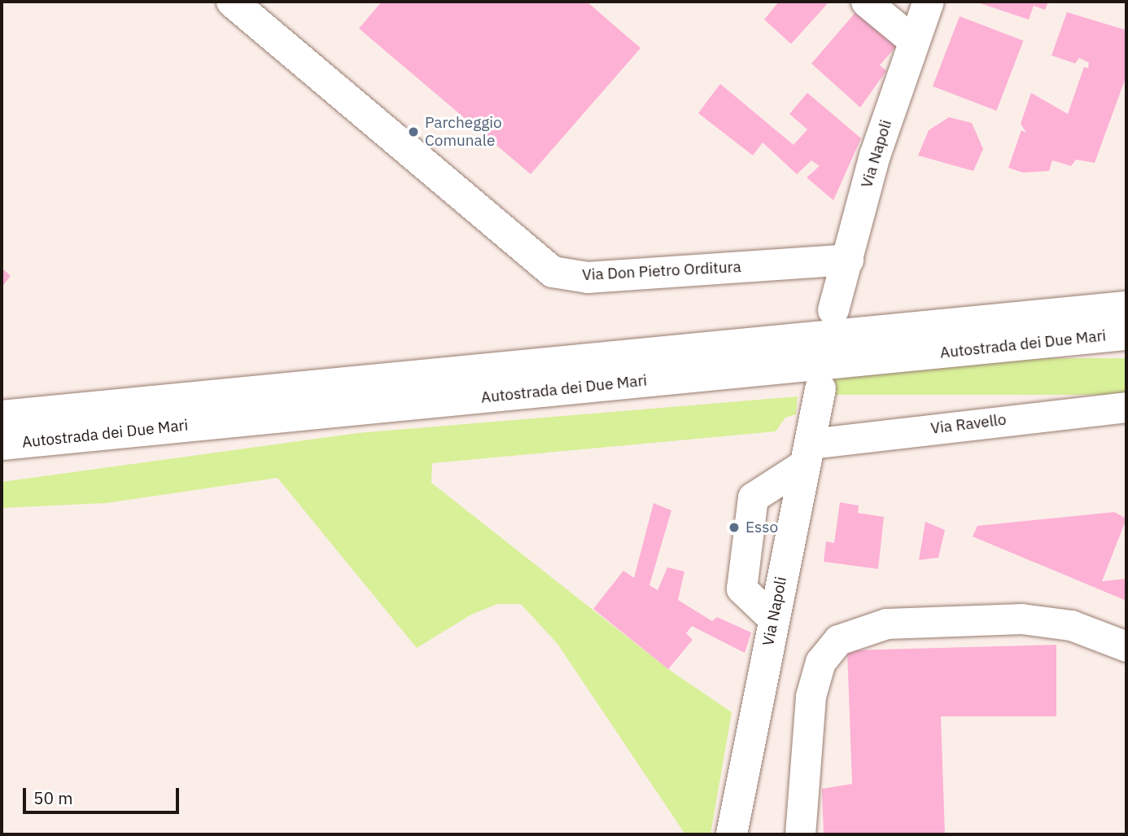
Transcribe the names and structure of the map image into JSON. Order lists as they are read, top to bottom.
{
  "streets": {
    "main road": ["Via Napoli", "Via Don Pietro Orditura", "Autostrada dei Due Mari"],
    "street": ["Via Ravello"]
  },
  "crossings": [
    ["Via Napoli", "Via Don Pietro Orditura"],
    ["Via Napoli", "Via Ravello"]
  ],
  "places": ["Parcheggio Comunale", "Esso"],
  "scale_bar": "50 m"
}
